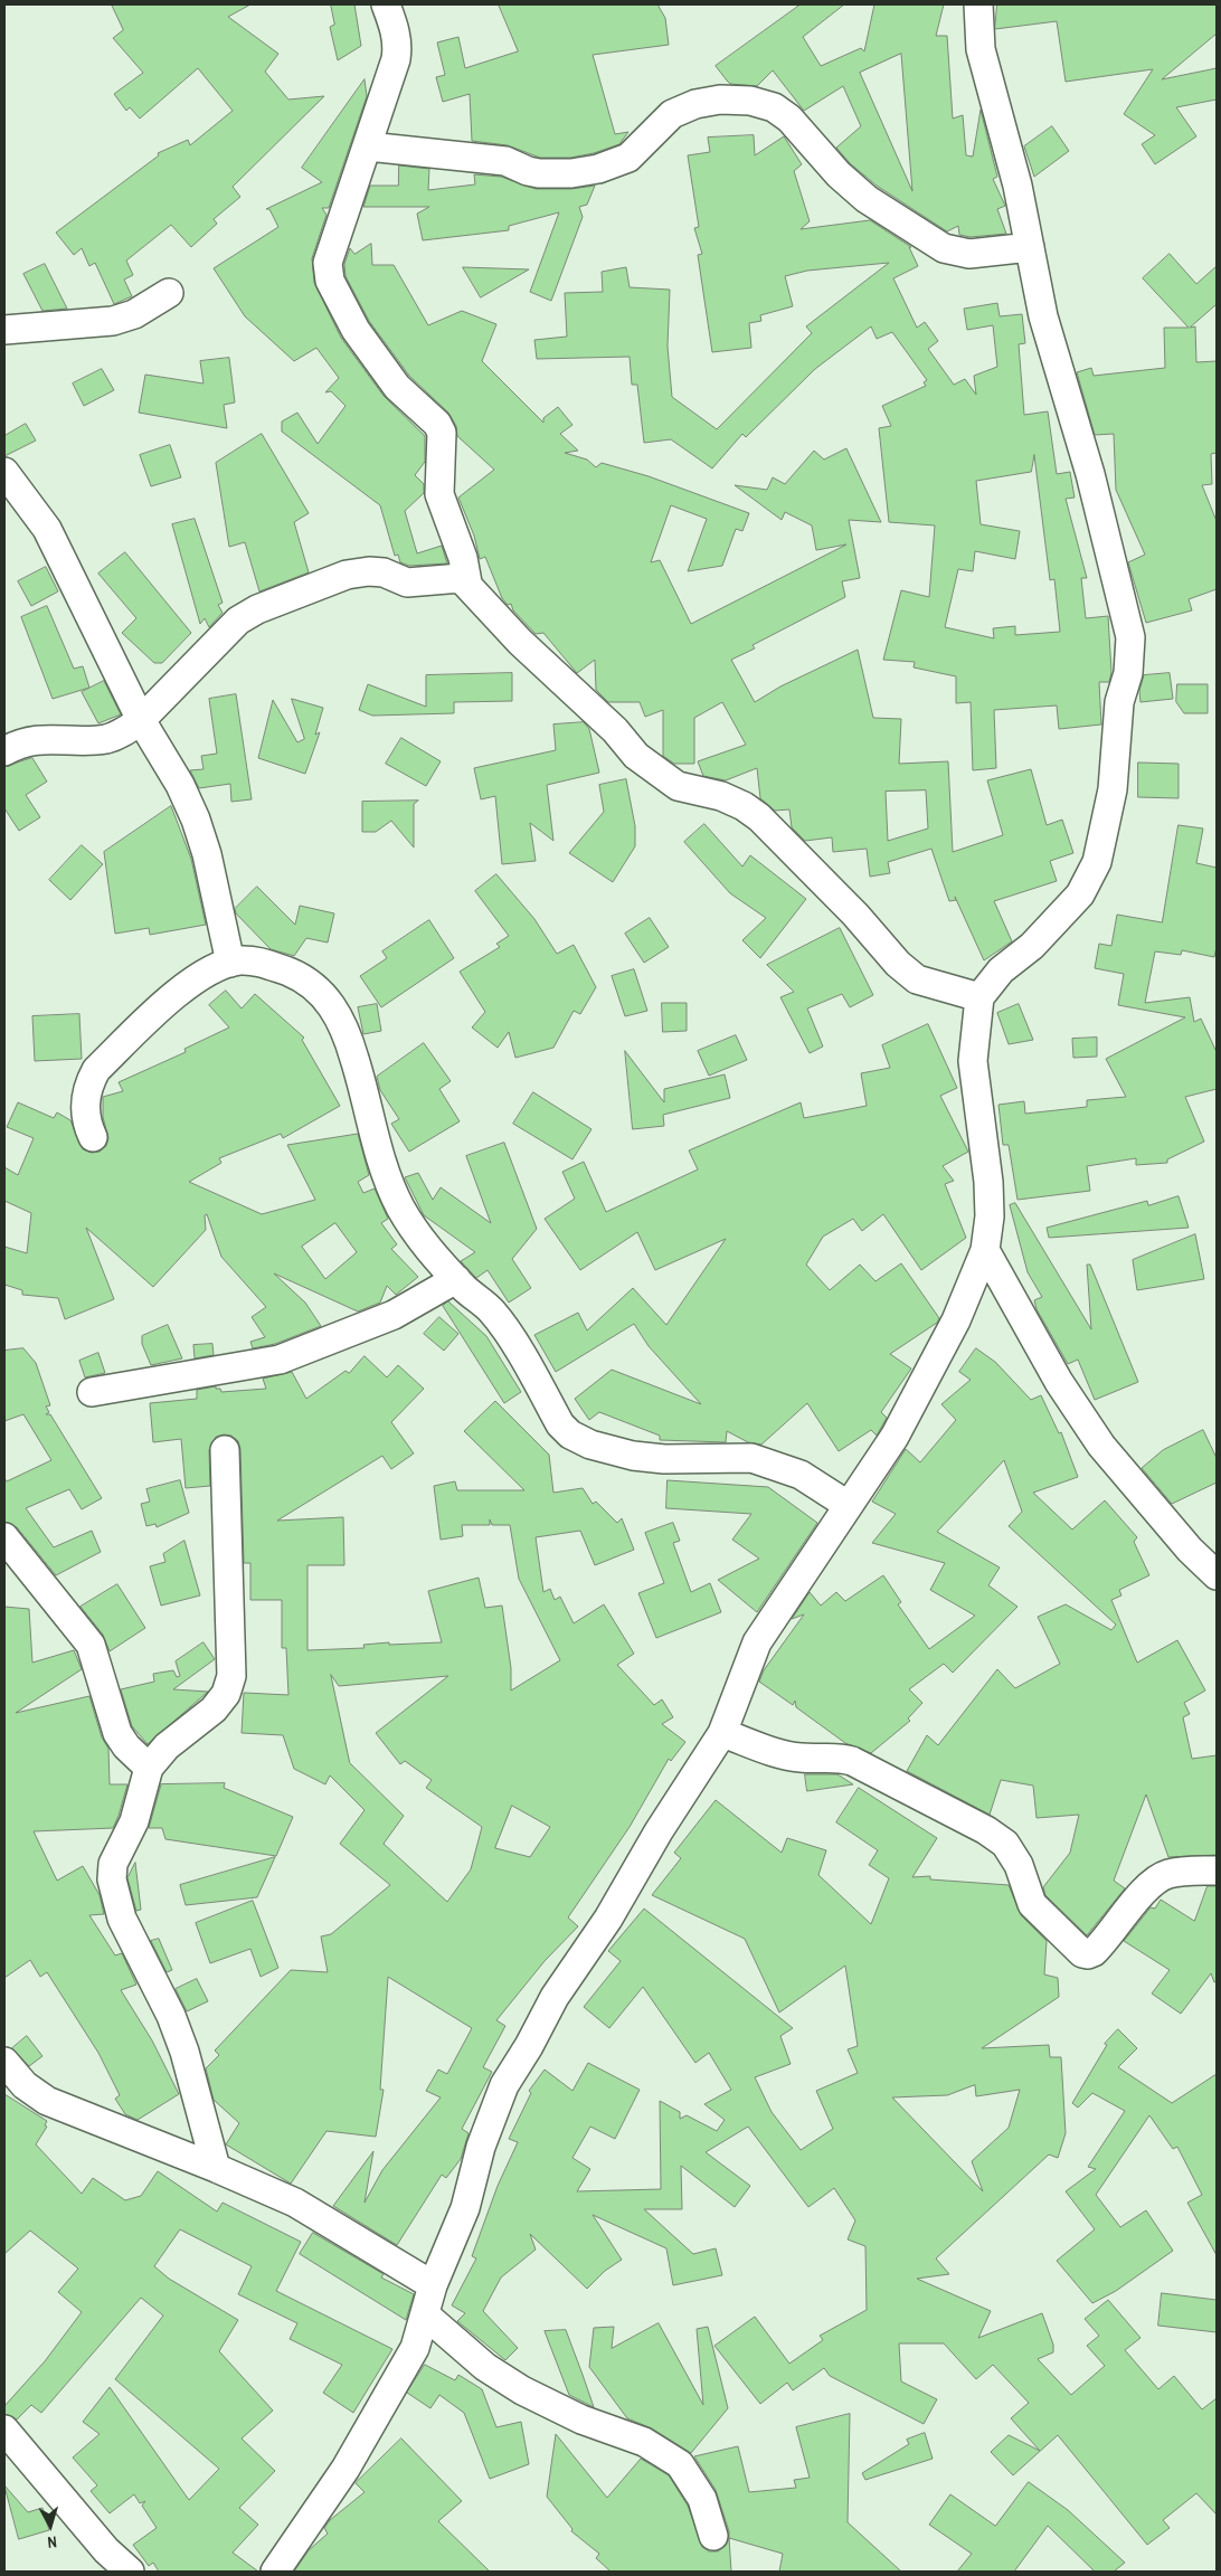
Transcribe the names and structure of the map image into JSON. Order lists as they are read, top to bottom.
{
  "north": "bottom"
}
